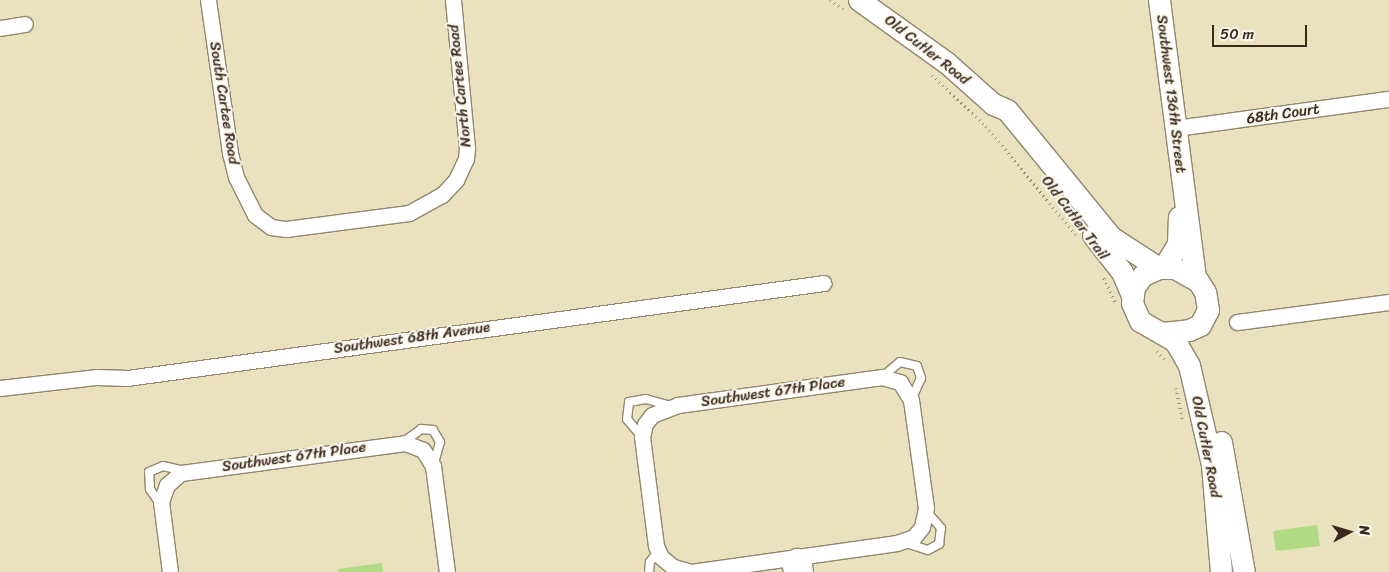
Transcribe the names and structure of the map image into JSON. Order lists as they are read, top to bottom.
{
  "streets": {
    "main road": ["Old Cutler Road", "Southwest 136th Street"],
    "street": [
      "North Cartee Road",
      "South Cartee Road",
      "68th Court",
      "Southwest 68th Avenue",
      "Southwest 67th Place"
    ],
    "path": ["Old Cutler Trail"]
  },
  "crossings": [
    ["Old Cutler Road", "Southwest 136th Street"],
    ["Old Cutler Road", "Old Cutler Trail"],
    ["North Cartee Road", "South Cartee Road"],
    ["Southwest 136th Street", "68th Court"],
    ["Southwest 136th Street", "Old Cutler Trail"]
  ],
  "scale_bar": "50 m",
  "north": "right"
}
